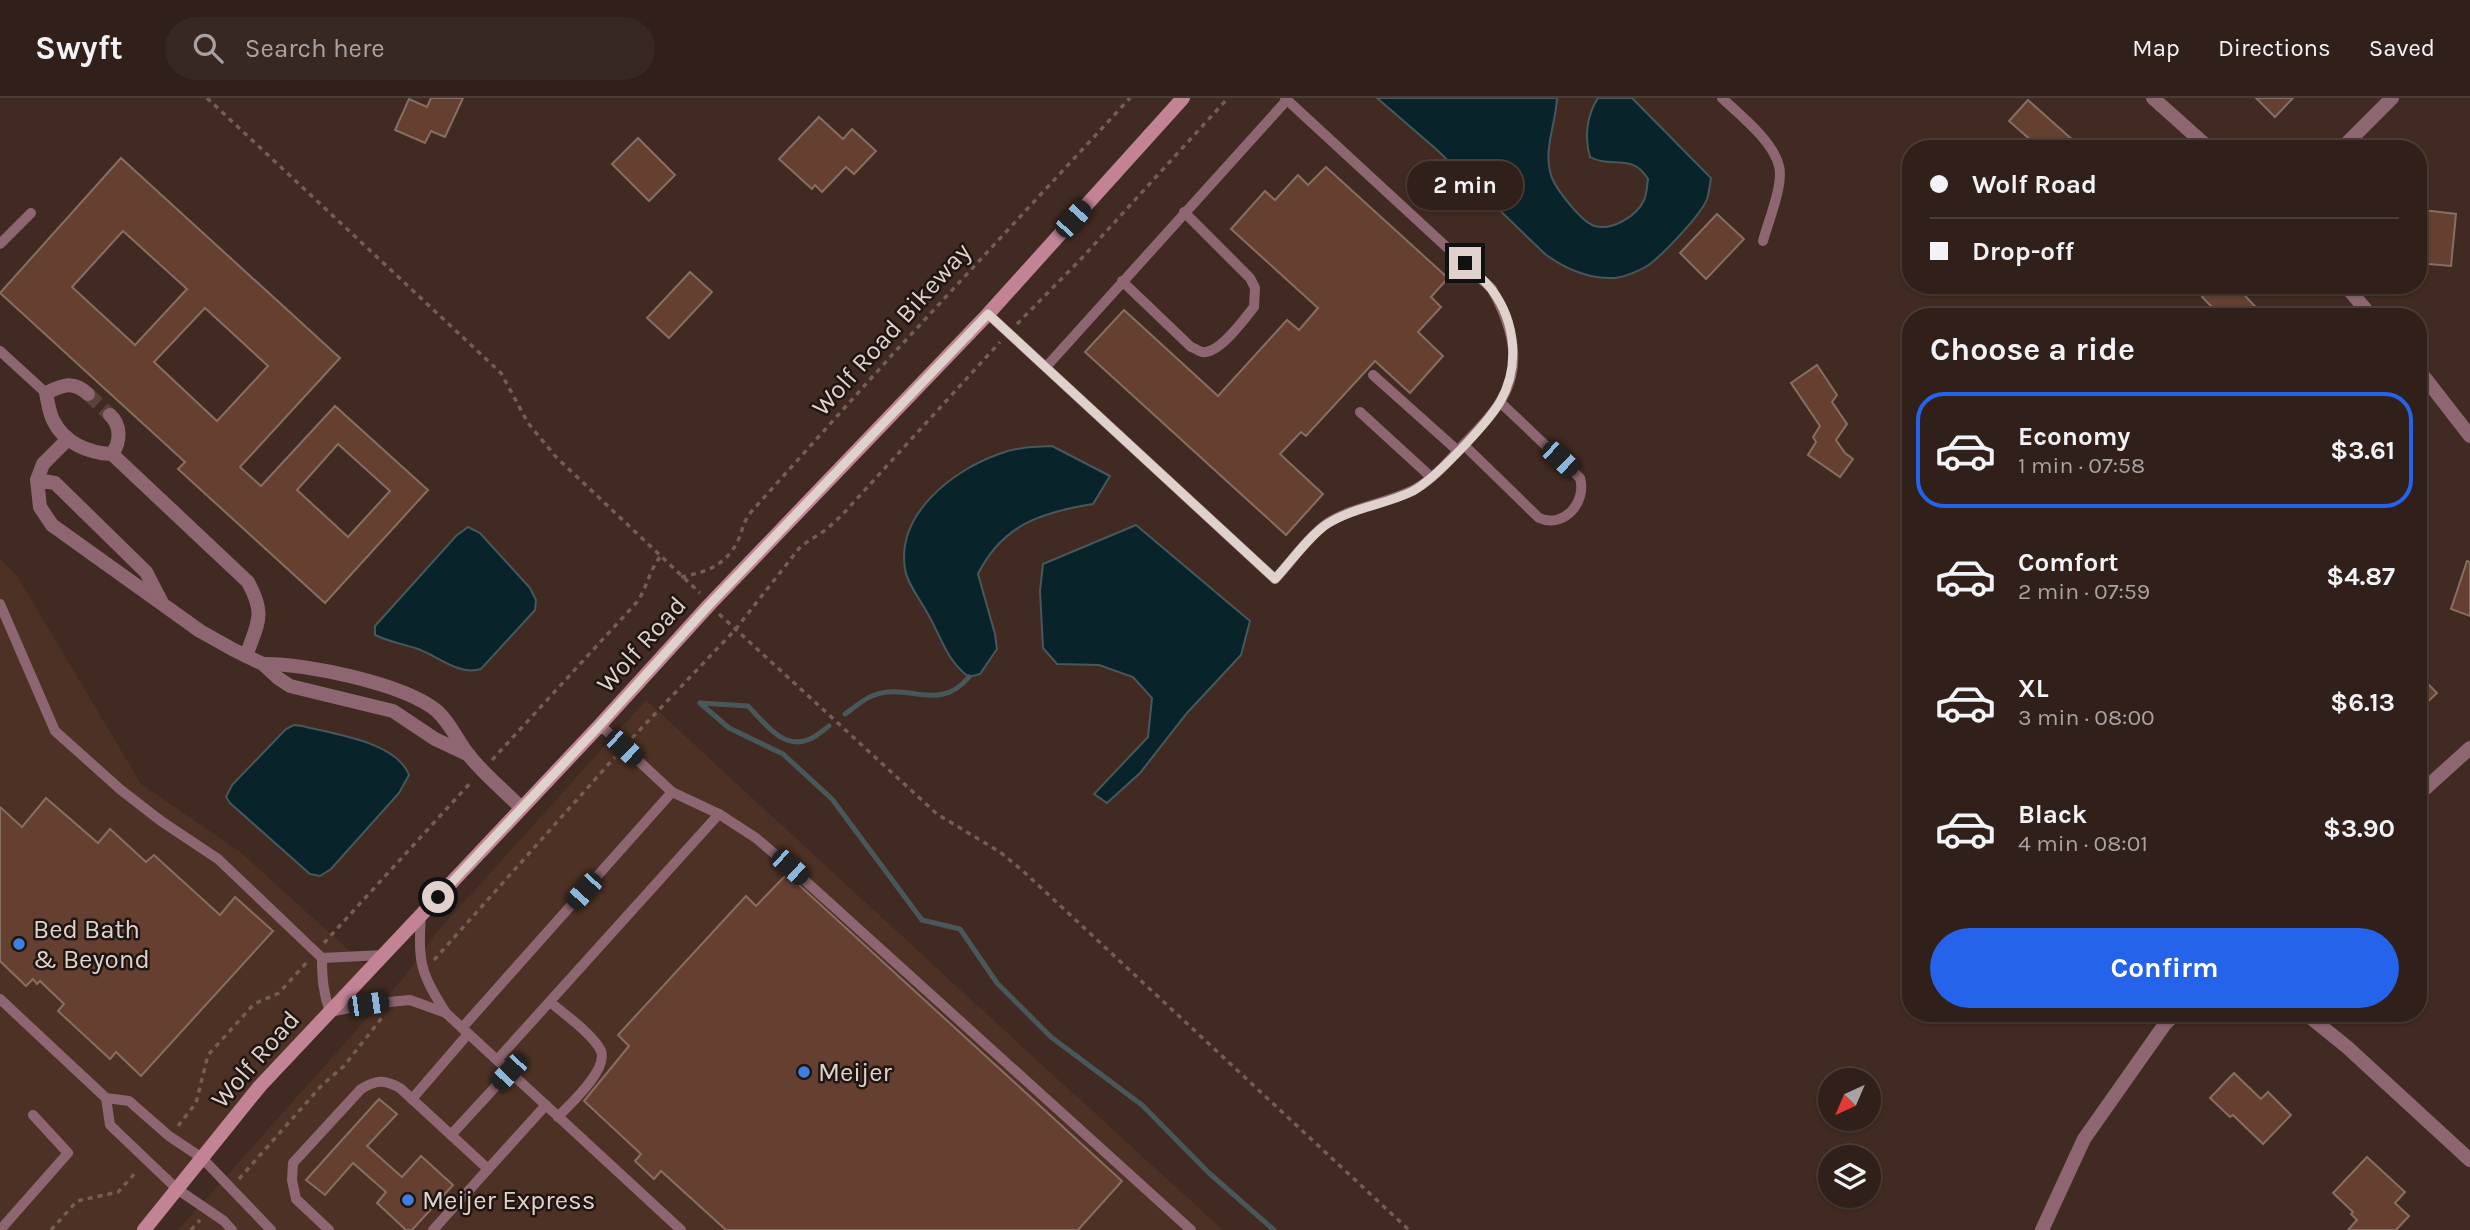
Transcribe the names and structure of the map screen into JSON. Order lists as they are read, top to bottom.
{
  "streets": {
    "main road": ["Wolf Road"],
    "path": ["Wolf Road Bikeway"]
  },
  "places": ["Bed Bath & Beyond", "Meijer", "Meijer Express"],
  "north": "bottom left",
  "page": {
    "header": "Swyft",
    "search": "Search here",
    "nav": ["Map", "Directions", "Saved"],
    "banner": ["Wolf Road", "Drop-off"],
    "bubble": "2 min",
    "heading": "Choose a ride",
    "list": [
      {
        "name": "Economy",
        "note": "1 min · 07:58",
        "value": "$3.61"
      },
      {
        "name": "Comfort",
        "note": "2 min · 07:59",
        "value": "$4.87"
      },
      {
        "name": "XL",
        "note": "3 min · 08:00",
        "value": "$6.13"
      },
      {
        "name": "Black",
        "note": "4 min · 08:01",
        "value": "$3.90"
      }
    ],
    "buttons": "Confirm"
  }
}
